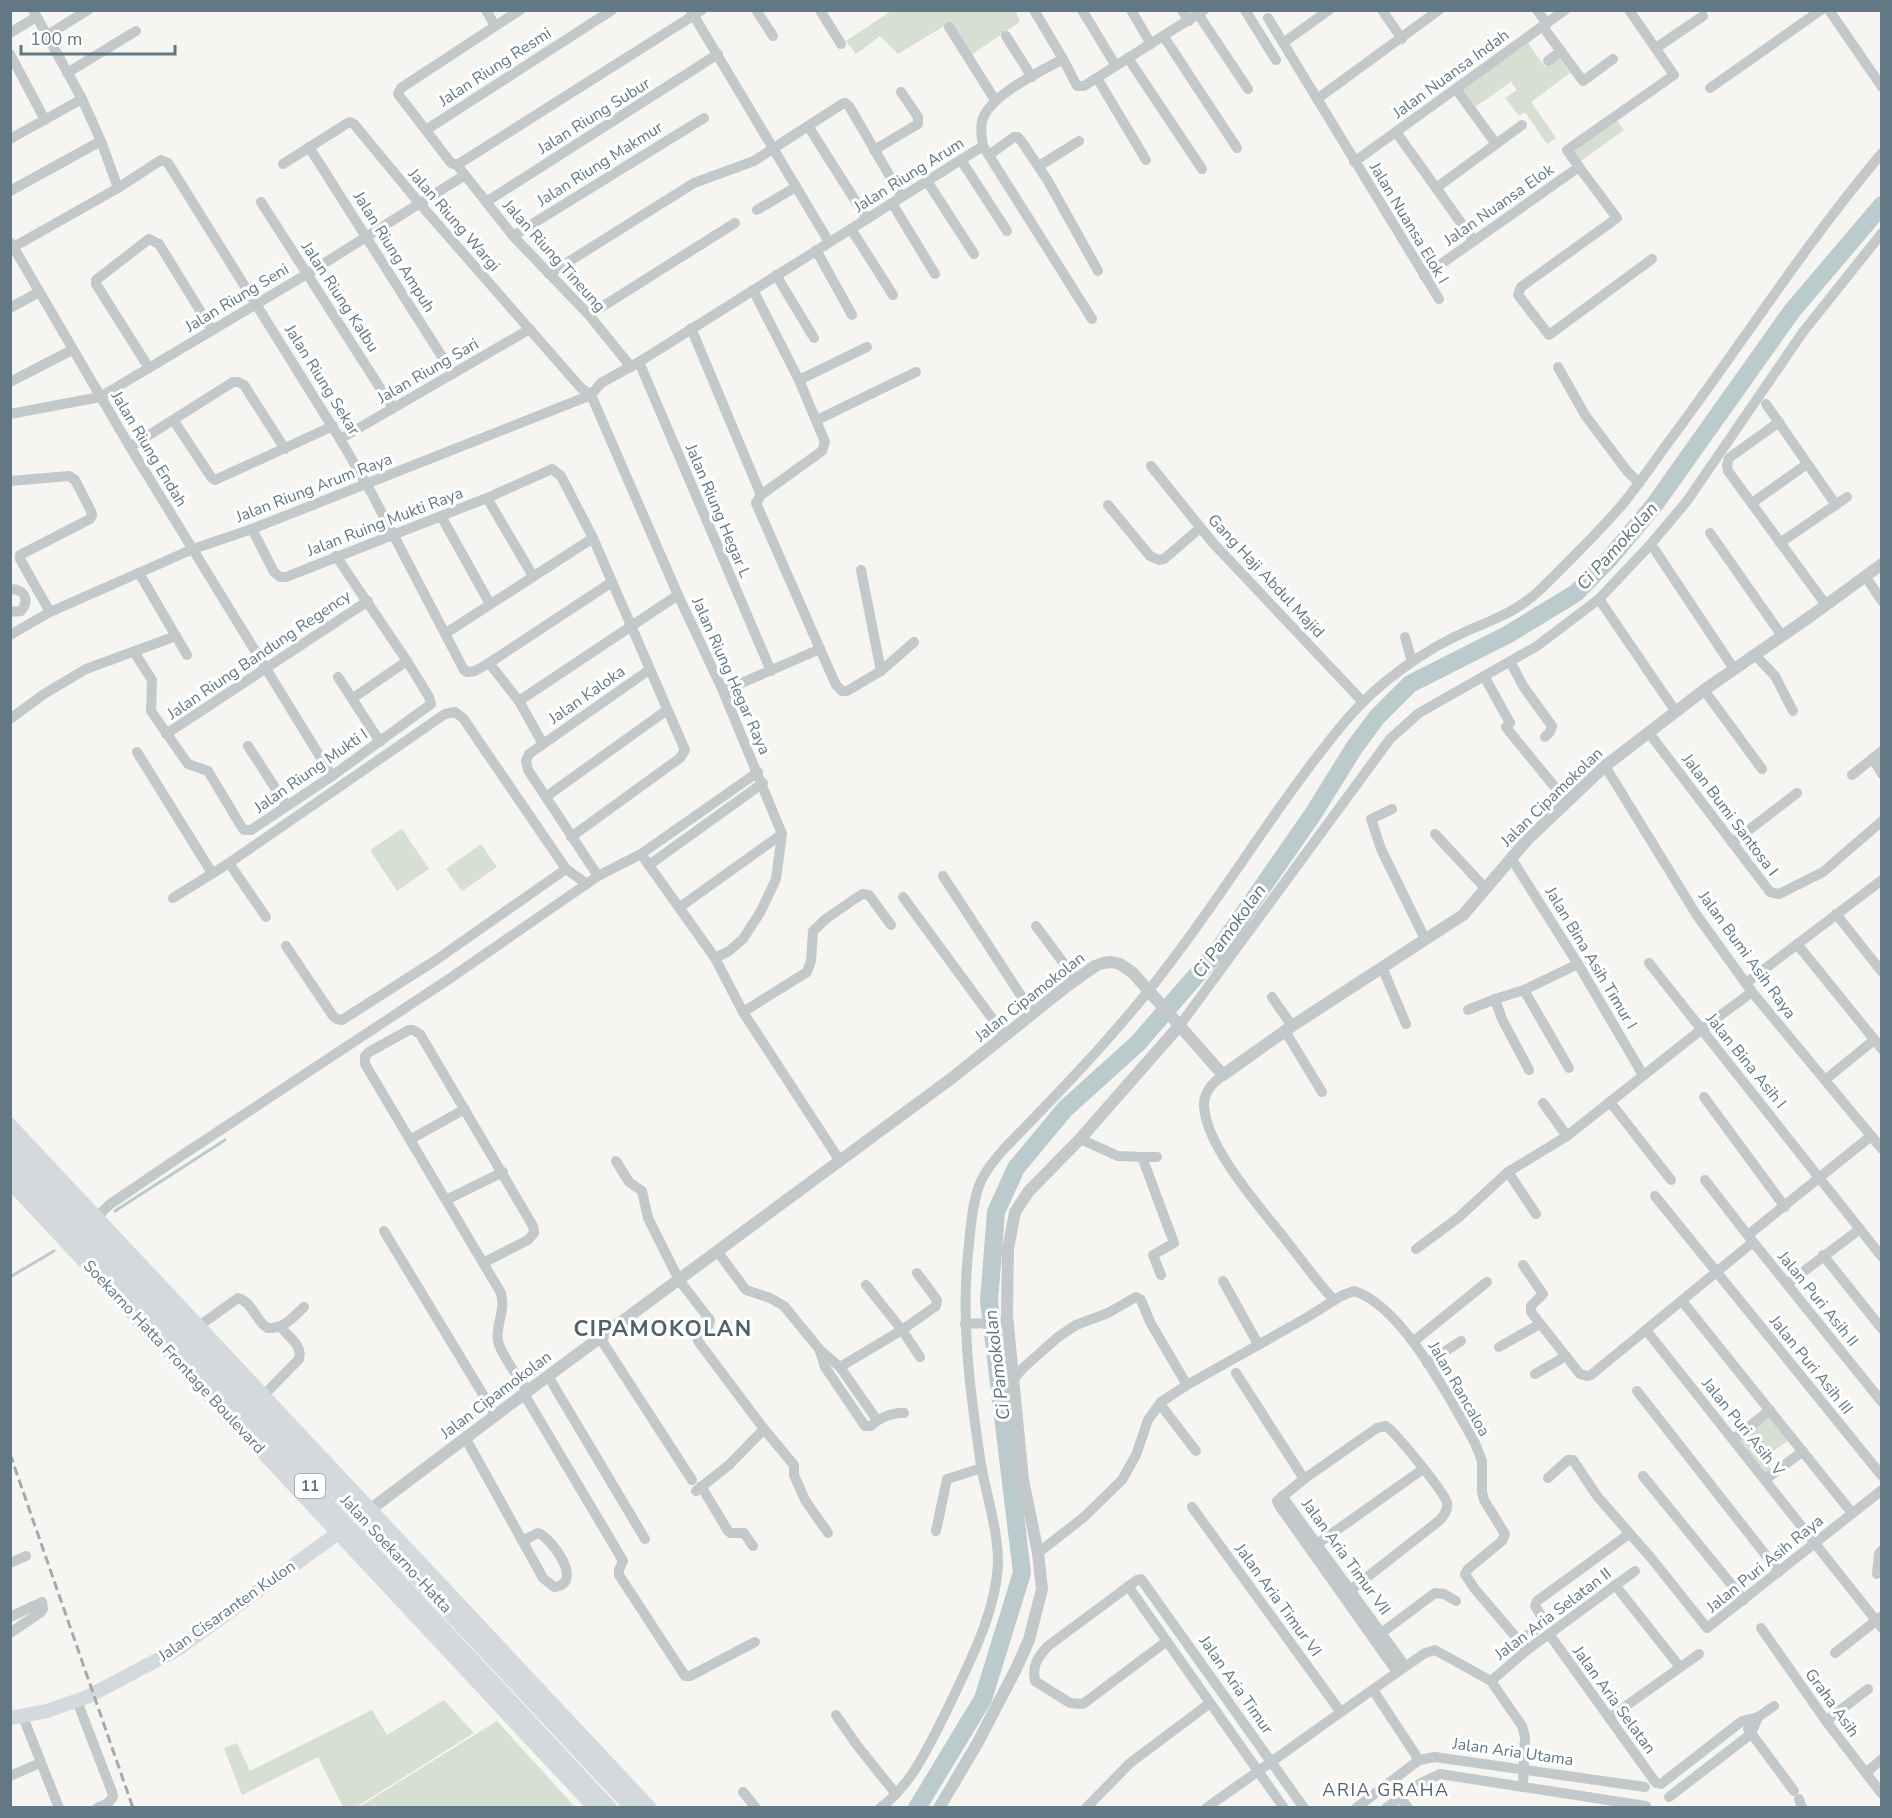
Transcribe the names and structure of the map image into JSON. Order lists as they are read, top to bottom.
{
  "streets": {
    "highway": ["11", "Jalan Soekarno-Hatta"],
    "main road": ["Soekarno Hatta Frontage Boulevard", "Jalan Cisaranten Kulon"],
    "street": [
      "Jalan Riung Resmi",
      "Jalan Nuansa Indah",
      "Jalan Riung Subur",
      "Jalan Riung Makmur",
      "Jalan Riung Arum",
      "Jalan Nuansa Elok",
      "Jalan Riung Wargi",
      "Jalan Nuansa Elok I",
      "Jalan Riung Ampuh",
      "Jalan Riung Tineung",
      "Jalan Riung Kalbu",
      "Jalan Riung Seni",
      "Jalan Riung Sari",
      "Jalan Riung Sekar",
      "Jalan Riung Endah",
      "Jalan Riung Arum Raya",
      "Jalan Riung Hegar L",
      "Jalan Ruing Mukti Raya",
      "Gang Haji Abdul Majid",
      "Jalan Riung Bandung Regency",
      "Jalan Riung Hegar Raya",
      "Jalan Kaloka",
      "Jalan Riung Mukti I",
      "Jalan Cipamokolan",
      "Jalan Bumi Santosa I",
      "Jalan Bumi Asih Raya",
      "Jalan Bina Asih Timur I",
      "Jalan Bina Asih I",
      "Jalan Puri Asih II",
      "Jalan Puri Asih III",
      "Jalan Rancaloa",
      "Jalan Puri Asih V",
      "Jalan Aria Timur VII",
      "Jalan Puri Asih Raya",
      "Jalan Aria Timur VI",
      "Jalan Aria Selatan II",
      "Jalan Aria Timur",
      "Jalan Aria Selatan",
      "Graha Asih",
      "Jalan Aria Utama"
    ]
  },
  "crossings": [
    ["Jalan Riung Resmi", "Jalan Riung Tineung"],
    ["Jalan Nuansa Indah", "Jalan Nuansa Elok I"],
    ["Jalan Riung Subur", "Jalan Riung Tineung"],
    ["Jalan Riung Makmur", "Jalan Riung Tineung"],
    ["Jalan Riung Arum", "Jalan Riung Wargi"],
    ["Jalan Riung Arum", "Jalan Riung Tineung"],
    ["Jalan Riung Arum", "Jalan Riung Arum Raya"],
    ["Jalan Riung Arum", "Jalan Riung Hegar L"],
    ["Jalan Riung Arum", "Jalan Riung Hegar Raya"],
    ["Jalan Nuansa Elok", "Jalan Nuansa Elok I"],
    ["Jalan Riung Wargi", "Jalan Riung Ampuh"],
    ["Jalan Riung Wargi", "Jalan Riung Seni"],
    ["Jalan Riung Wargi", "Jalan Riung Sari"],
    ["Jalan Riung Wargi", "Jalan Riung Arum Raya"],
    ["Jalan Riung Wargi", "Jalan Riung Hegar Raya"],
    ["Jalan Riung Ampuh", "Jalan Riung Seni"],
    ["Jalan Riung Ampuh", "Jalan Riung Sari"],
    ["Jalan Riung Tineung", "Jalan Riung Seni"],
    ["Jalan Riung Tineung", "Jalan Riung Hegar L"],
    ["Jalan Riung Kalbu", "Jalan Riung Seni"],
    ["Jalan Riung Kalbu", "Jalan Riung Sari"],
    ["Jalan Riung Seni", "Jalan Riung Sekar"],
    ["Jalan Riung Seni", "Jalan Riung Endah"],
    ["Jalan Riung Sari", "Jalan Riung Sekar"],
    ["Jalan Riung Sekar", "Jalan Riung Endah"],
    ["Jalan Riung Sekar", "Jalan Riung Arum Raya"],
    ["Jalan Riung Sekar", "Jalan Ruing Mukti Raya"],
    ["Jalan Riung Endah", "Jalan Riung Arum Raya"],
    ["Jalan Riung Endah", "Jalan Riung Bandung Regency"],
    ["Jalan Riung Endah", "Jalan Riung Mukti I"],
    ["Jalan Riung Arum Raya", "Jalan Ruing Mukti Raya"],
    ["Jalan Riung Arum Raya", "Jalan Riung Hegar Raya"],
    ["Jalan Ruing Mukti Raya", "Jalan Riung Mukti I"],
    ["Jalan Riung Bandung Regency", "Jalan Riung Mukti I"],
    ["Jalan Cipamokolan", "Jalan Bumi Santosa I"],
    ["Jalan Cipamokolan", "Jalan Bumi Asih Raya"],
    ["Jalan Cipamokolan", "Jalan Bina Asih Timur I"],
    ["Jalan Cipamokolan", "Jalan Soekarno-Hatta"],
    ["Soekarno Hatta Frontage Boulevard", "Jalan Soekarno-Hatta"],
    ["Soekarno Hatta Frontage Boulevard", "Jalan Cisaranten Kulon"],
    ["Jalan Rancaloa", "Jalan Aria Selatan II"],
    ["Jalan Puri Asih V", "Jalan Puri Asih Raya"],
    ["Jalan Soekarno-Hatta", "Jalan Cisaranten Kulon"],
    ["Jalan Aria Selatan II", "Jalan Aria Selatan"],
    ["Jalan Aria Selatan", "Jalan Aria Utama"]
  ],
  "districts": ["CIPAMOKOLAN", "ARIA GRAHA"],
  "water": ["Ci Pamokolan"],
  "scale_bar": "100 m"
}
